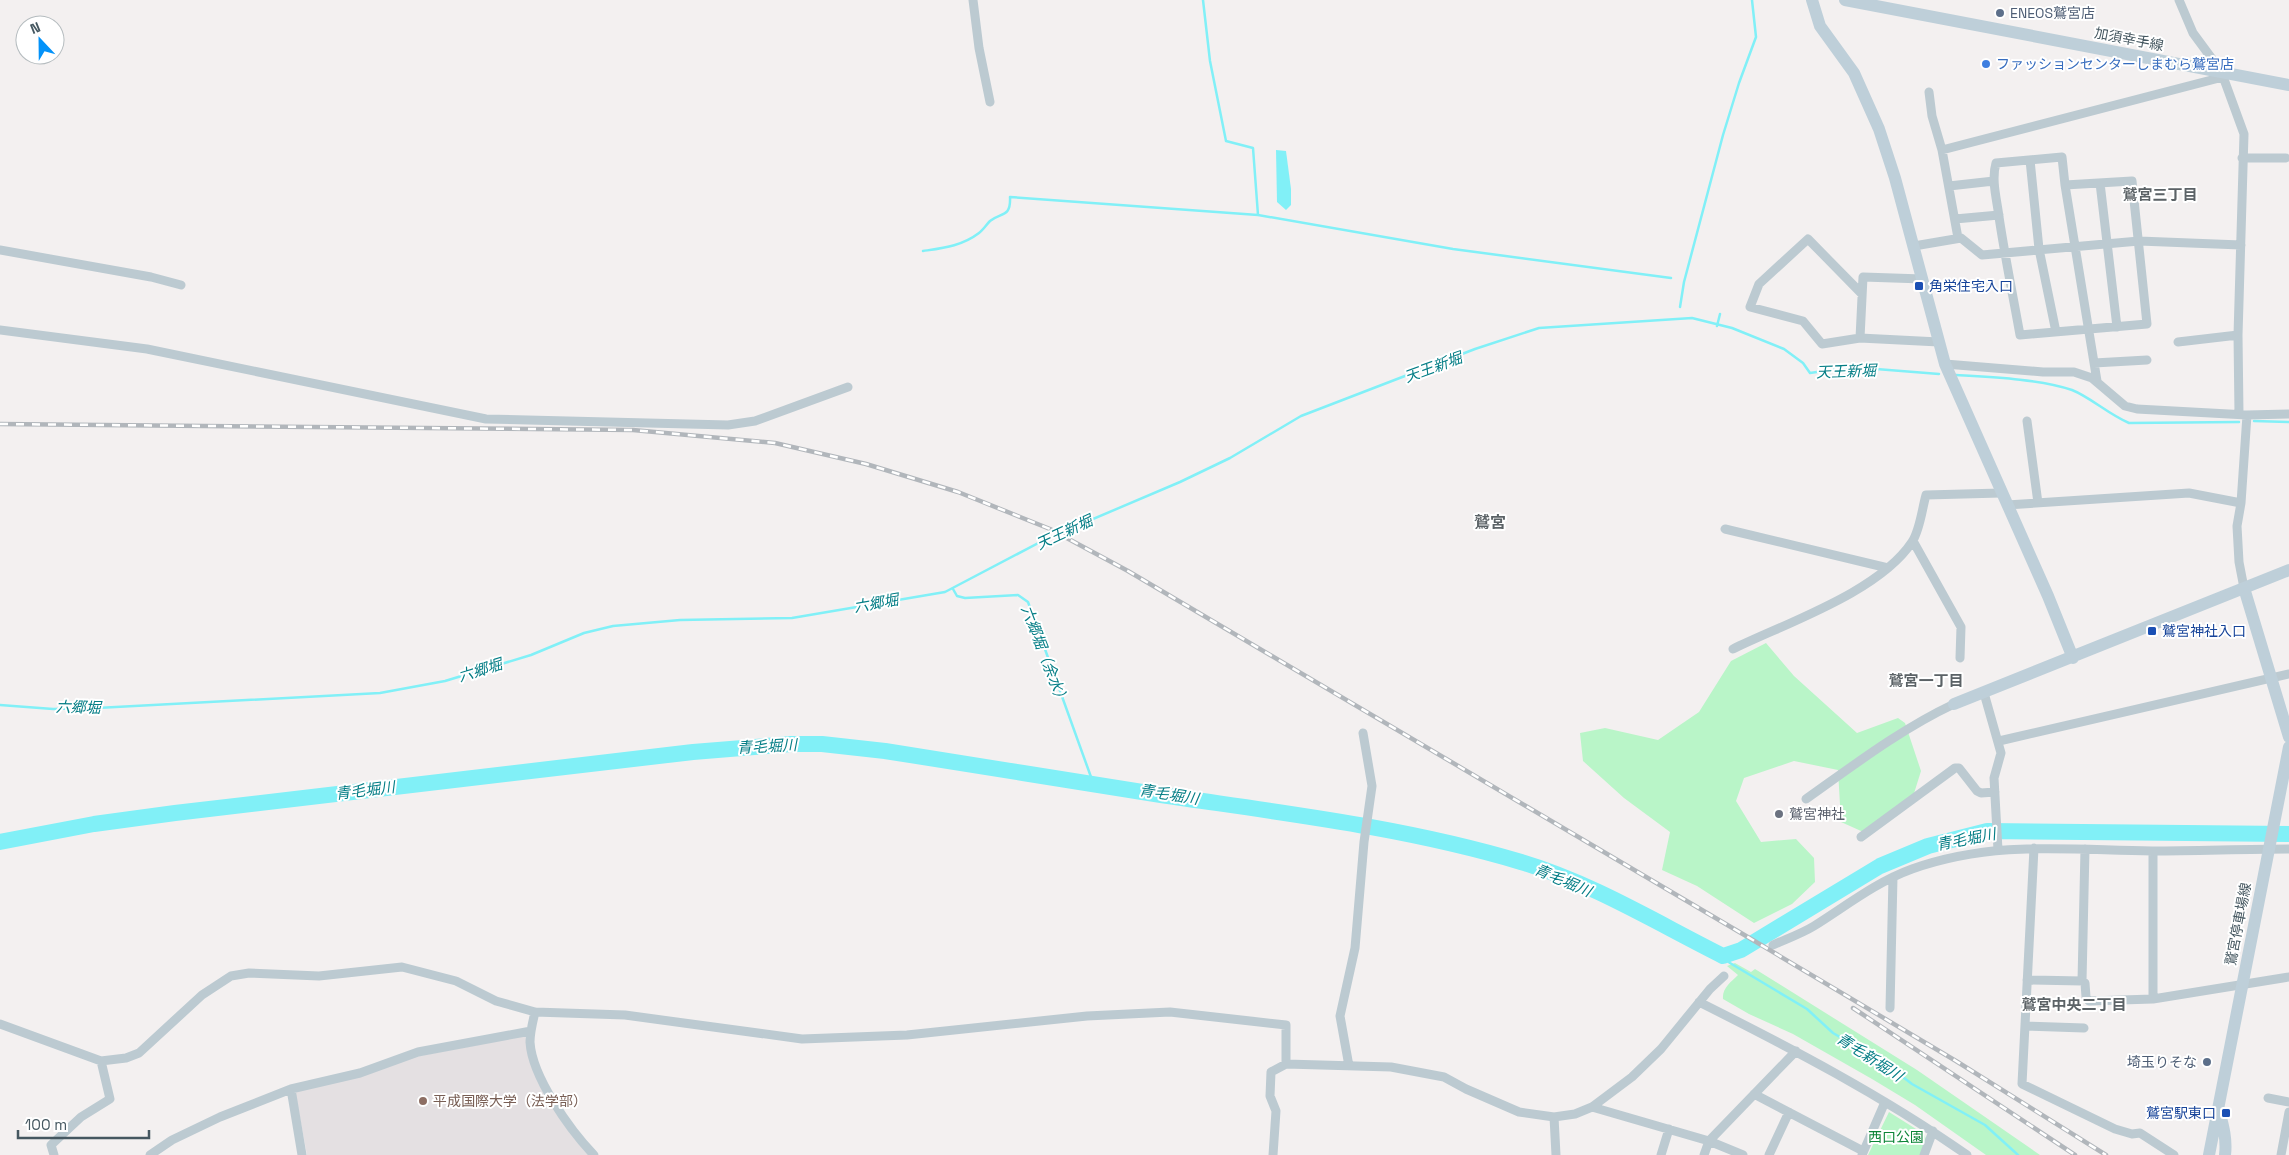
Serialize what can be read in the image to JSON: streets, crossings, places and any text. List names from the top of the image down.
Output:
{
  "streets": {
    "street": ["加須幸手線", "鷲宮停車場線"]
  },
  "districts": [
    "鷲宮三丁目",
    "鷲宮",
    "鷲宮一丁目",
    "鷲宮中央二丁目"
  ],
  "water": [
    "天王新堀",
    "六郷堀",
    "六郷堀（余水）",
    "青毛堀川",
    "青毛新堀川"
  ],
  "parks": ["西口公園"],
  "places": {
    "other": [
      "ENEOS鷲宮店",
      "ファッションセンターしまむら鷲宮店",
      "鷲宮神社",
      "埼玉りそな",
      "平成国際大学（法学部）"
    ],
    "transit": ["角栄住宅入口", "鷲宮神社入口", "鷲宮駅東口"]
  },
  "scale_bar": "100 m",
  "north": "top"
}
